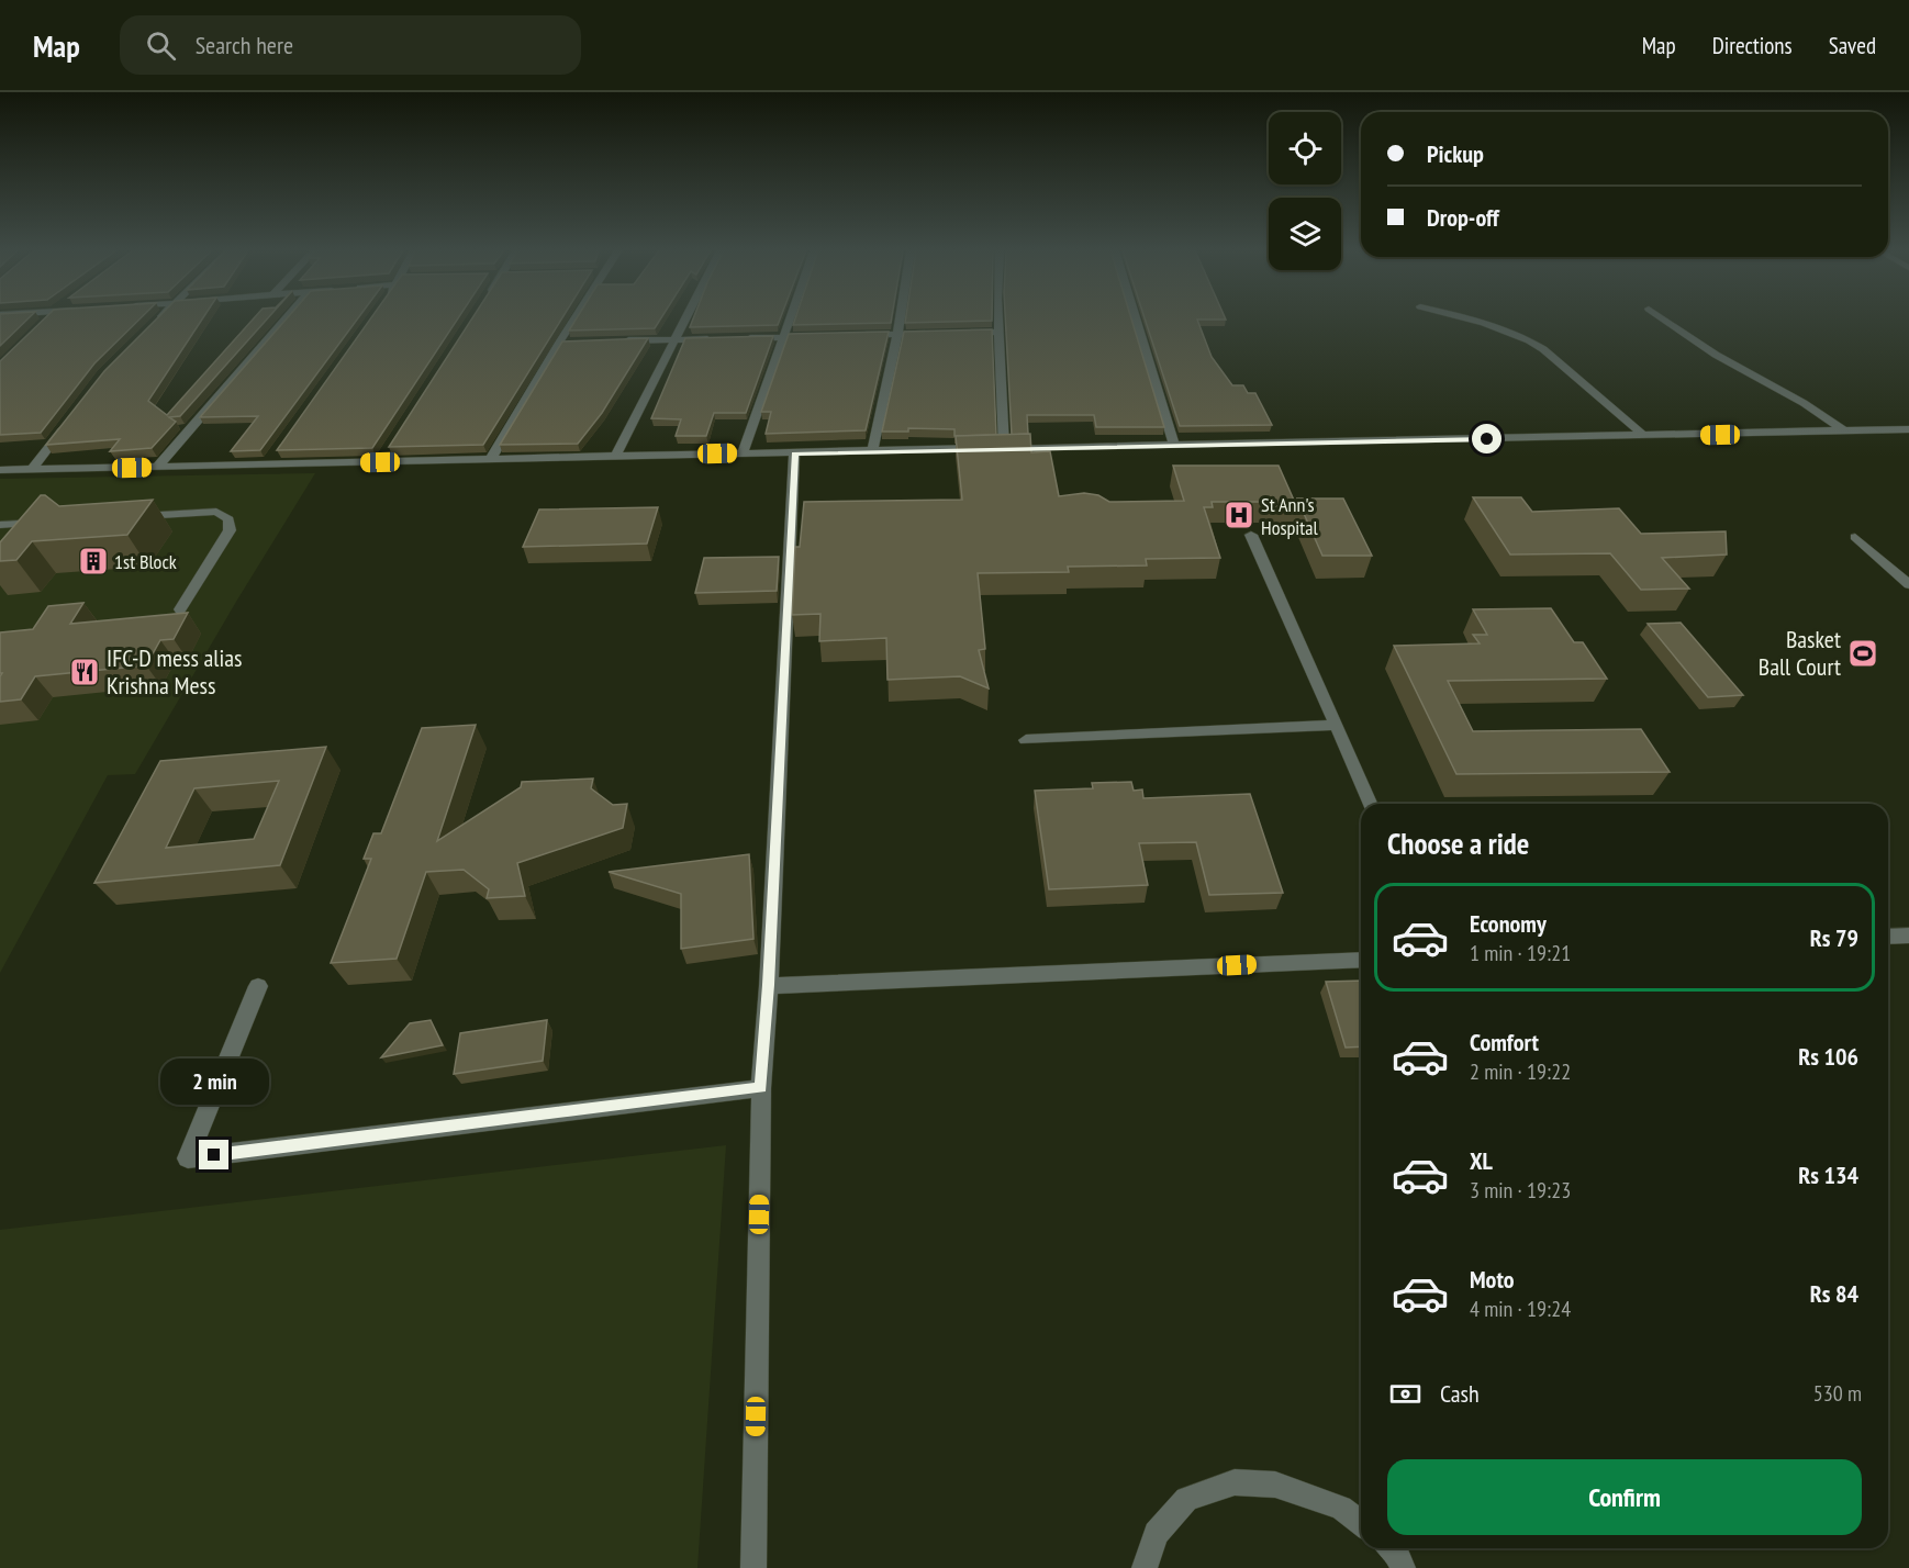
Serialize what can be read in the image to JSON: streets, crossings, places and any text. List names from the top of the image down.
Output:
{
  "places": {
    "hospital": ["St Ann's Hospital"],
    "building": ["1st Block"],
    "sports": ["Basket Ball Court"],
    "restaurant": ["IFC-D mess alias Krishna Mess"]
  },
  "page": {
    "header": "Map",
    "search": "Search here",
    "nav": ["Map", "Directions", "Saved"],
    "banner": ["Pickup", "Drop-off"],
    "heading": "Choose a ride",
    "list": [
      {
        "name": "Economy",
        "note": "1 min · 19:21",
        "value": "Rs 79"
      },
      {
        "name": "Comfort",
        "note": "2 min · 19:22",
        "value": "Rs 106"
      },
      {
        "name": "XL",
        "note": "3 min · 19:23",
        "value": "Rs 134"
      },
      {
        "name": "Moto",
        "note": "4 min · 19:24",
        "value": "Rs 84"
      }
    ],
    "bubble": "2 min",
    "pay": ["Cash", "530 m"],
    "buttons": "Confirm"
  }
}
